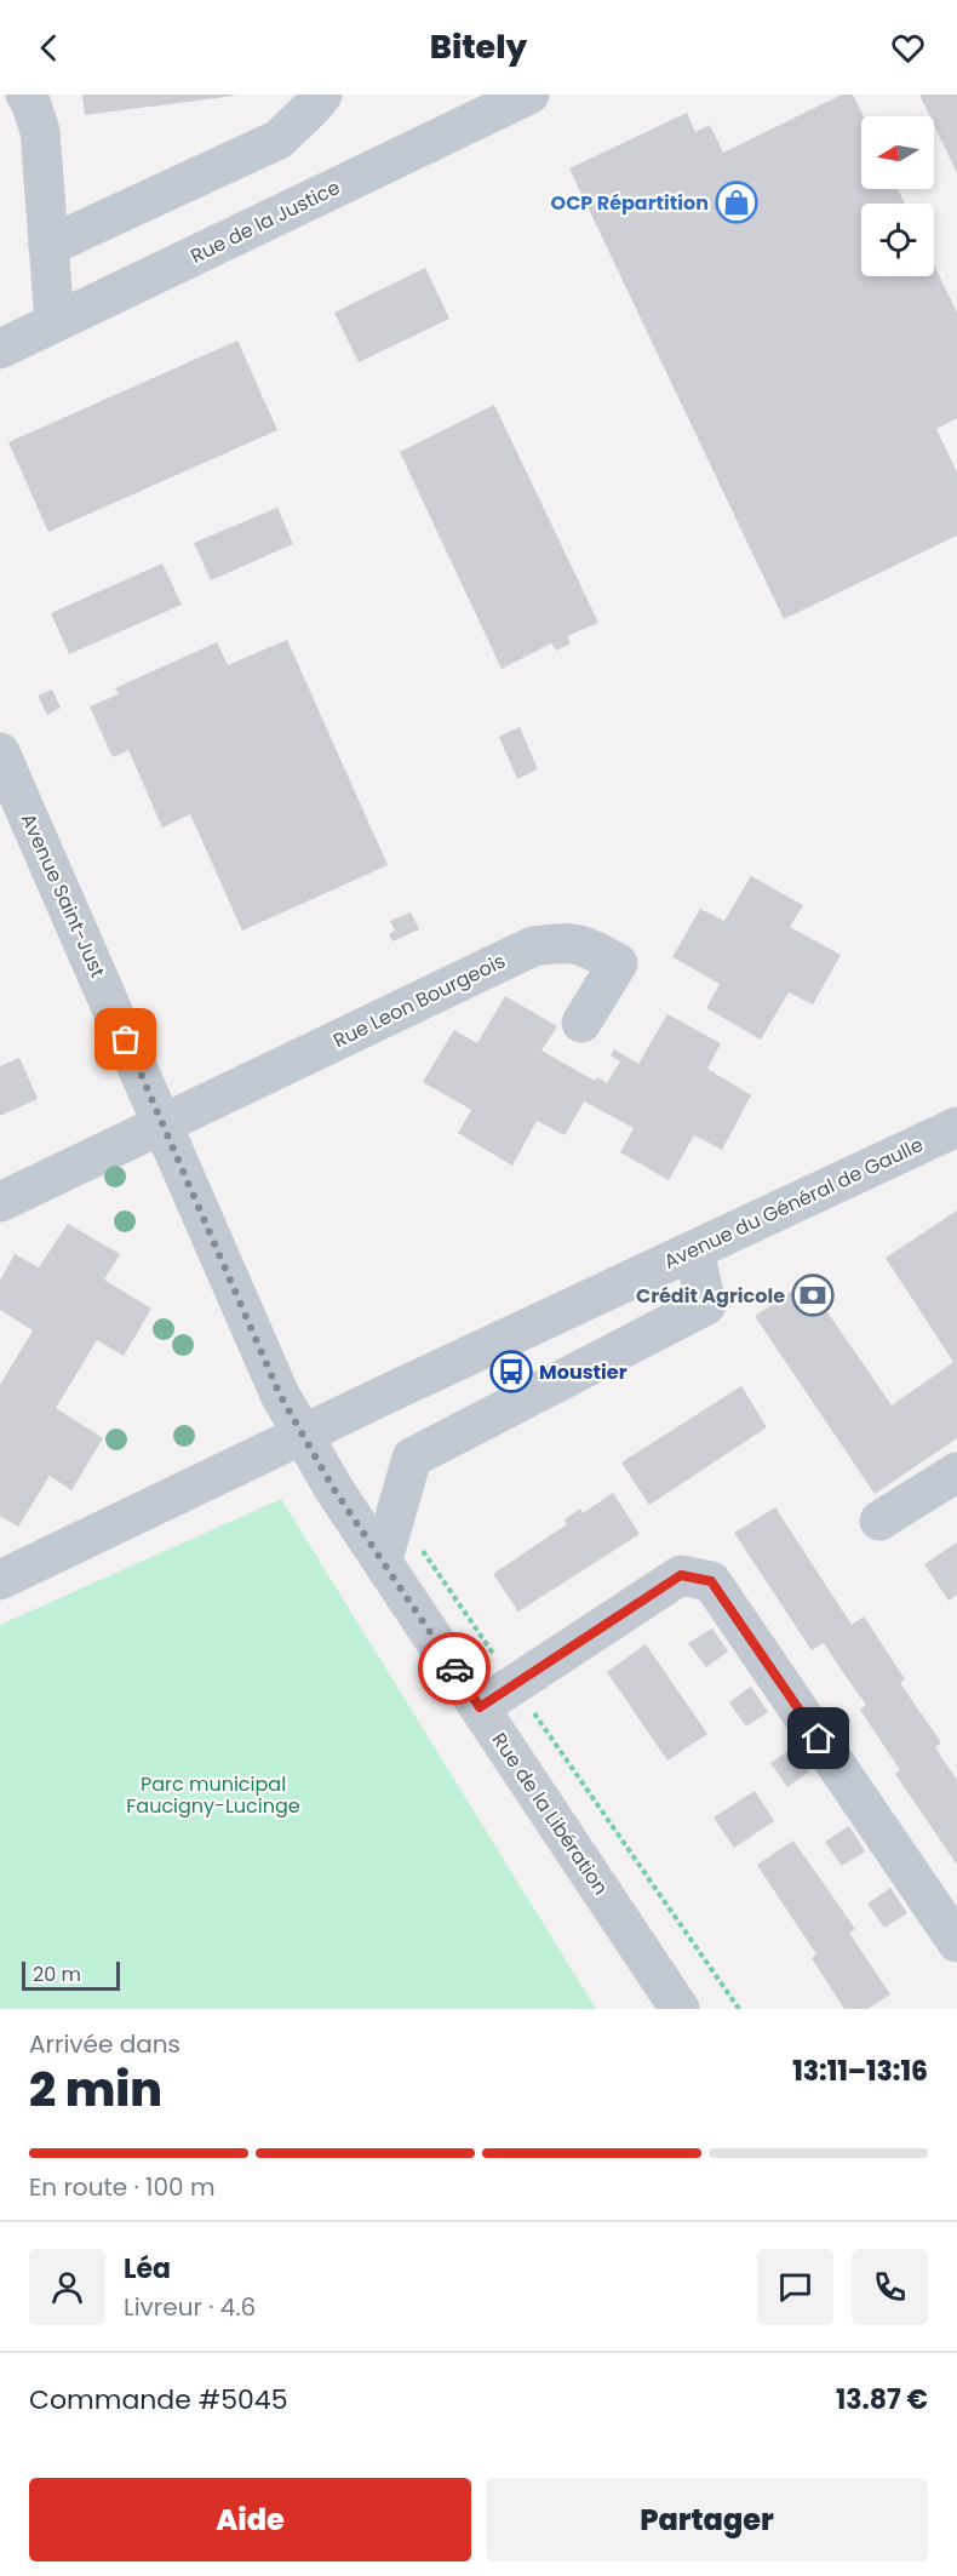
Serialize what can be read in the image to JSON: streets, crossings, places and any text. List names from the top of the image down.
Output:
{
  "streets": {
    "street": [
      "Rue de la Justice",
      "Avenue Saint-Just",
      "Rue Leon Bourgeois",
      "Avenue du Général de Gaulle",
      "Rue de la Libération"
    ]
  },
  "crossings": [
    ["Avenue Saint-Just", "Rue Leon Bourgeois"],
    ["Avenue Saint-Just", "Avenue du Général de Gaulle"],
    ["Avenue Saint-Just", "Rue de la Libération"],
    ["Avenue du Général de Gaulle", "Rue de la Libération"]
  ],
  "parks": ["Parc municipal Faucigny-Lucinge"],
  "places": {
    "shop": ["OCP Répartition"],
    "bank": ["Crédit Agricole"],
    "bus stop": ["Moustier"]
  },
  "scale_bar": "20 m",
  "north": "left",
  "page": {
    "header": "Bitely",
    "scale": "20 m",
    "heading": ["2 min", "Arrivée dans", "13:11–13:16"],
    "panel": [
      "Léa",
      "Livreur · 4.6",
      "Commande #5045",
      "13.87 €"
    ],
    "bar": "En route · 100 m",
    "buttons": ["Aide", "Partager"]
  }
}
